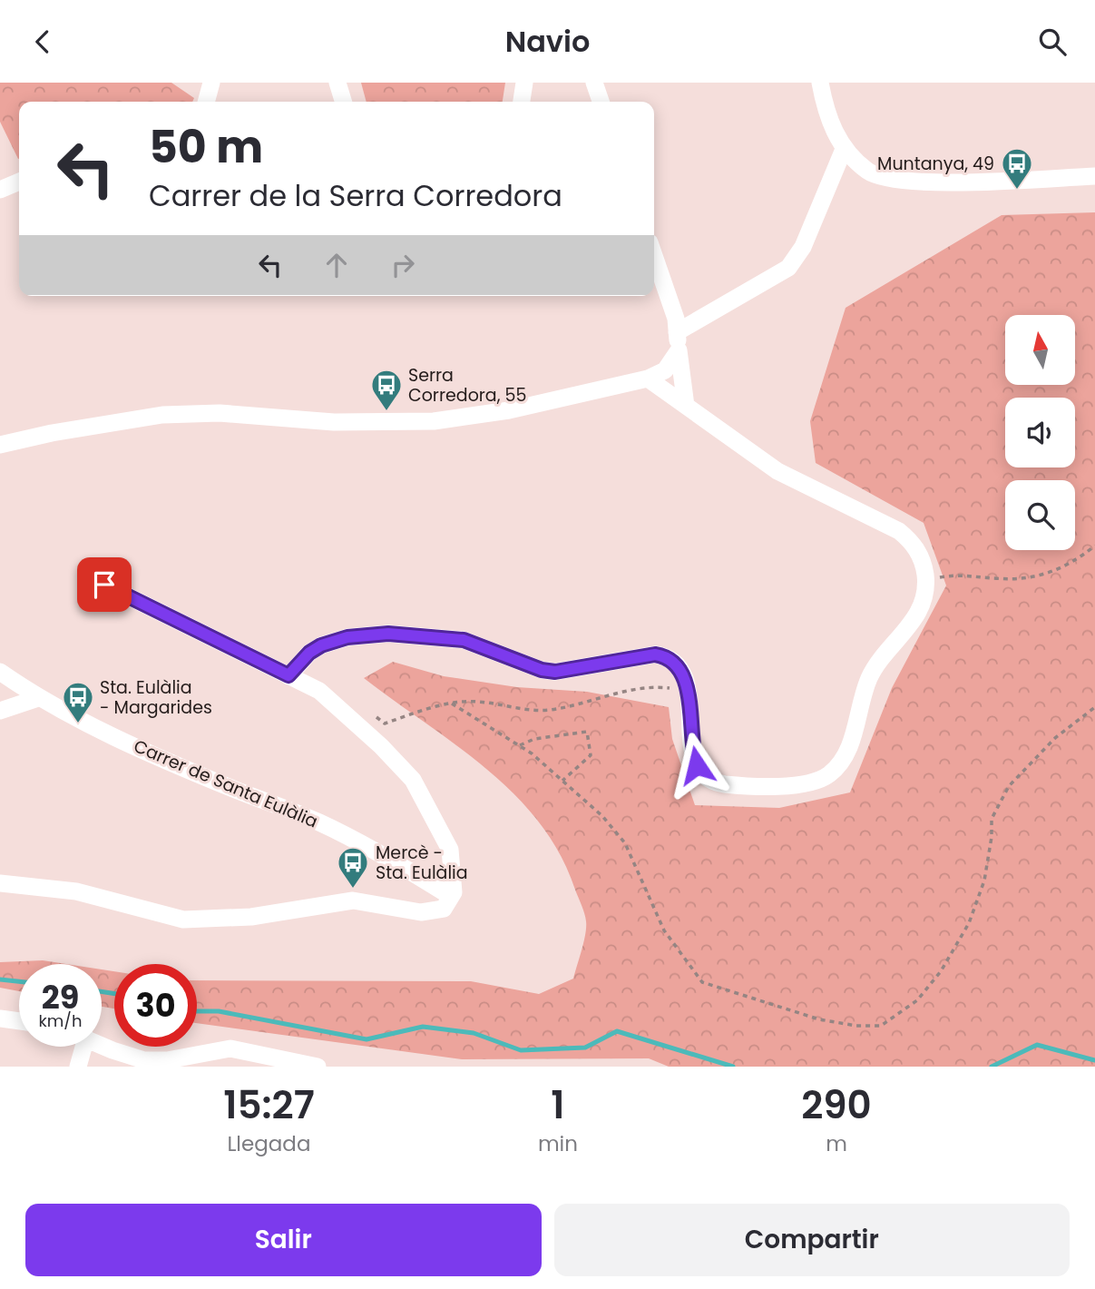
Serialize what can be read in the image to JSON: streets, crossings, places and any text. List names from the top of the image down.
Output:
{
  "streets": {
    "street": ["Carrer de Santa Eulàlia"]
  },
  "places": {
    "bus stop": [
      "Muntanya, 49",
      "Serra Corredora, 55",
      "Sta. Eulàlia - Margarides",
      "Mercè - Sta. Eulàlia"
    ]
  },
  "north": "top",
  "page": {
    "header": "Navio",
    "turn": ["50 m", "Carrer de la Serra Corredora"],
    "speed": "29 km/h",
    "limit": "30",
    "eta": [
      "15:27",
      "Llegada",
      "1",
      "min",
      "290",
      "m"
    ],
    "buttons": ["Salir", "Compartir"]
  }
}
